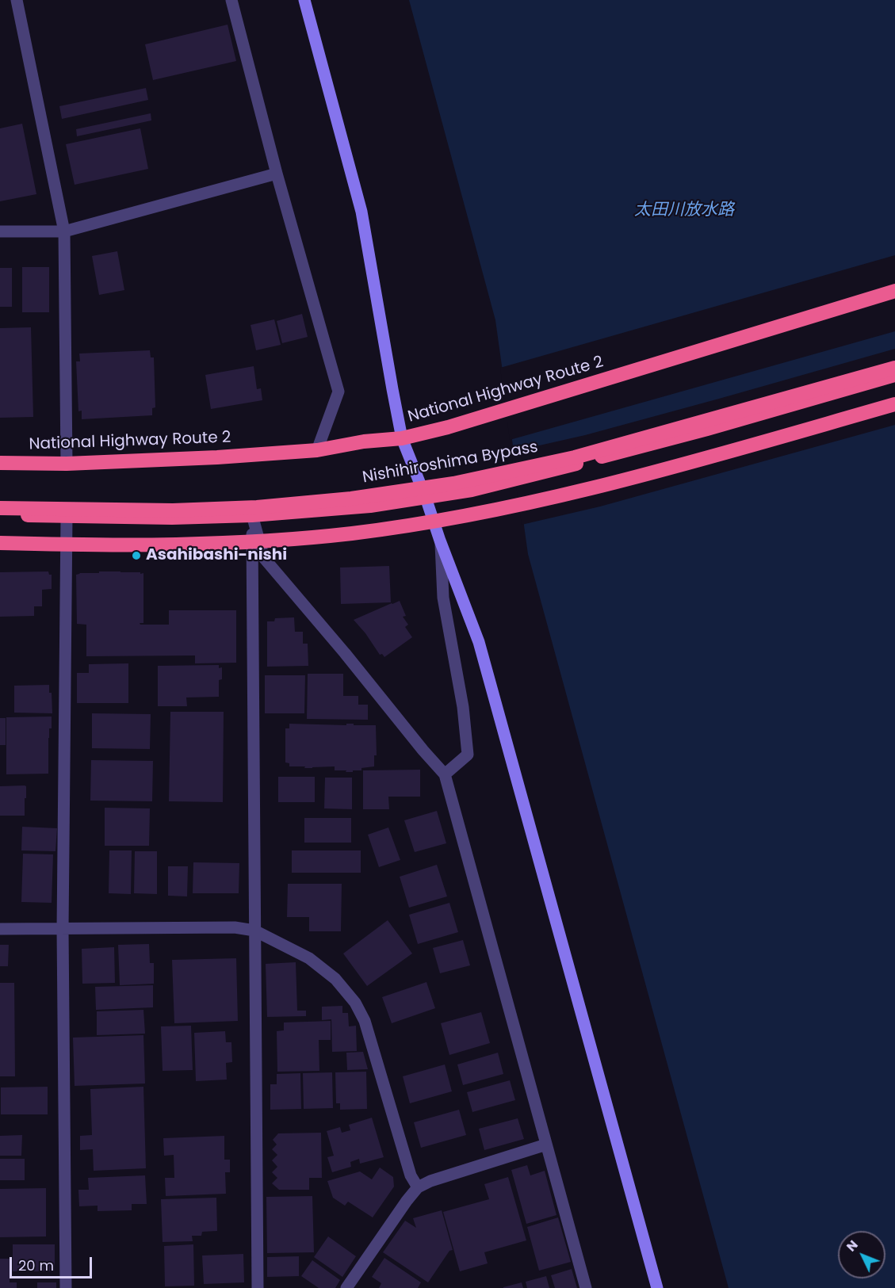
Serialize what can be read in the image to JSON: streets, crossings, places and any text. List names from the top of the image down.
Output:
{
  "streets": {
    "highway": ["National Highway Route 2", "Nishihiroshima Bypass"]
  },
  "water": ["太田川放水路"],
  "places": ["Asahibashi-nishi"],
  "scale_bar": "20 m",
  "north": "top left"
}
